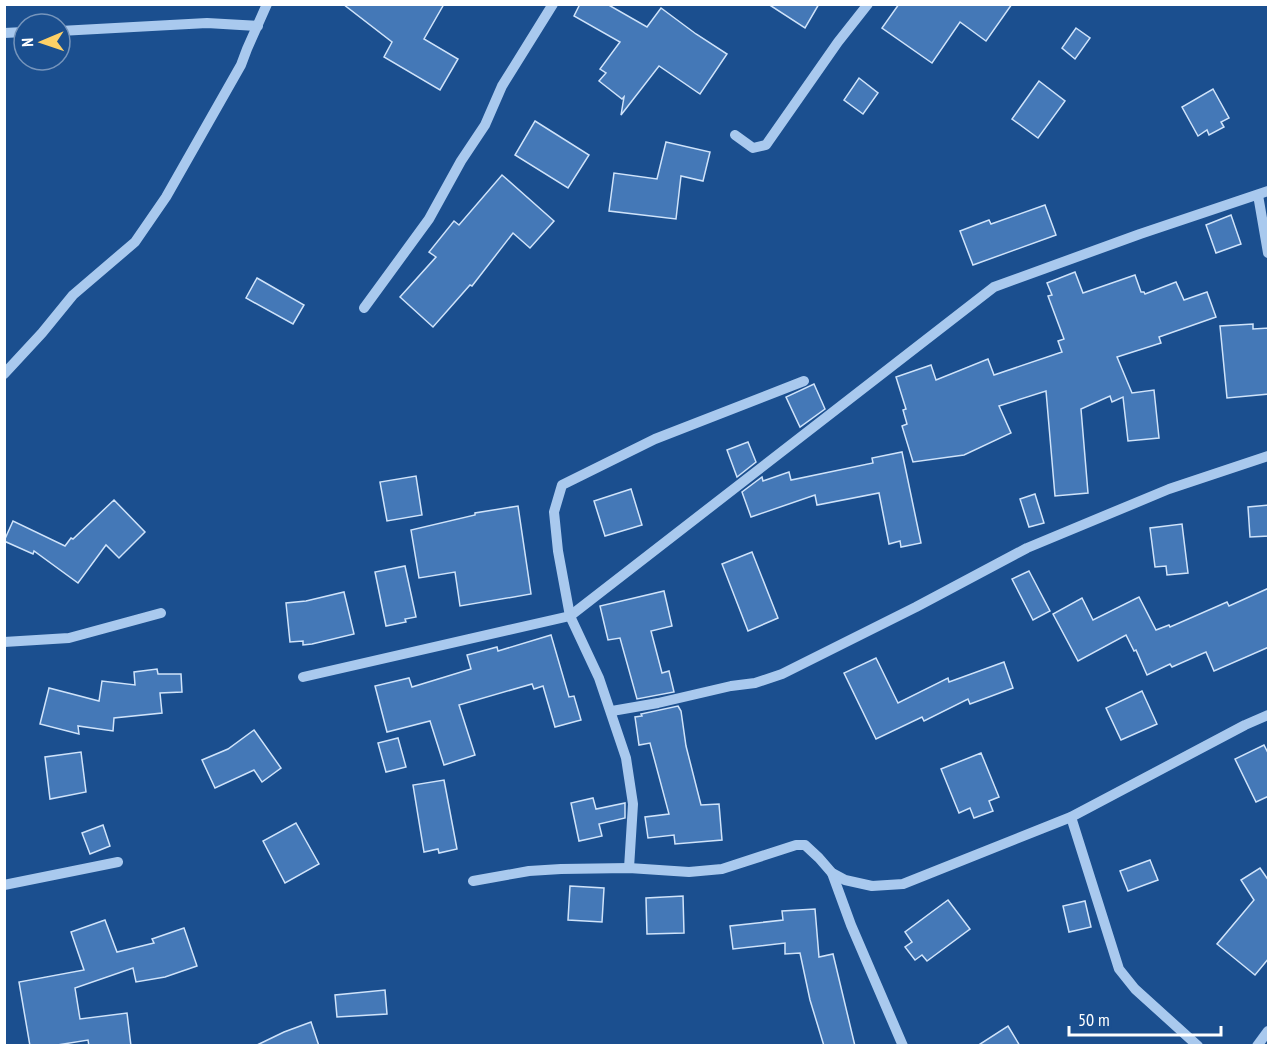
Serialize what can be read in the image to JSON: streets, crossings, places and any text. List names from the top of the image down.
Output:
{
  "scale_bar": "50 m",
  "north": "left"
}
